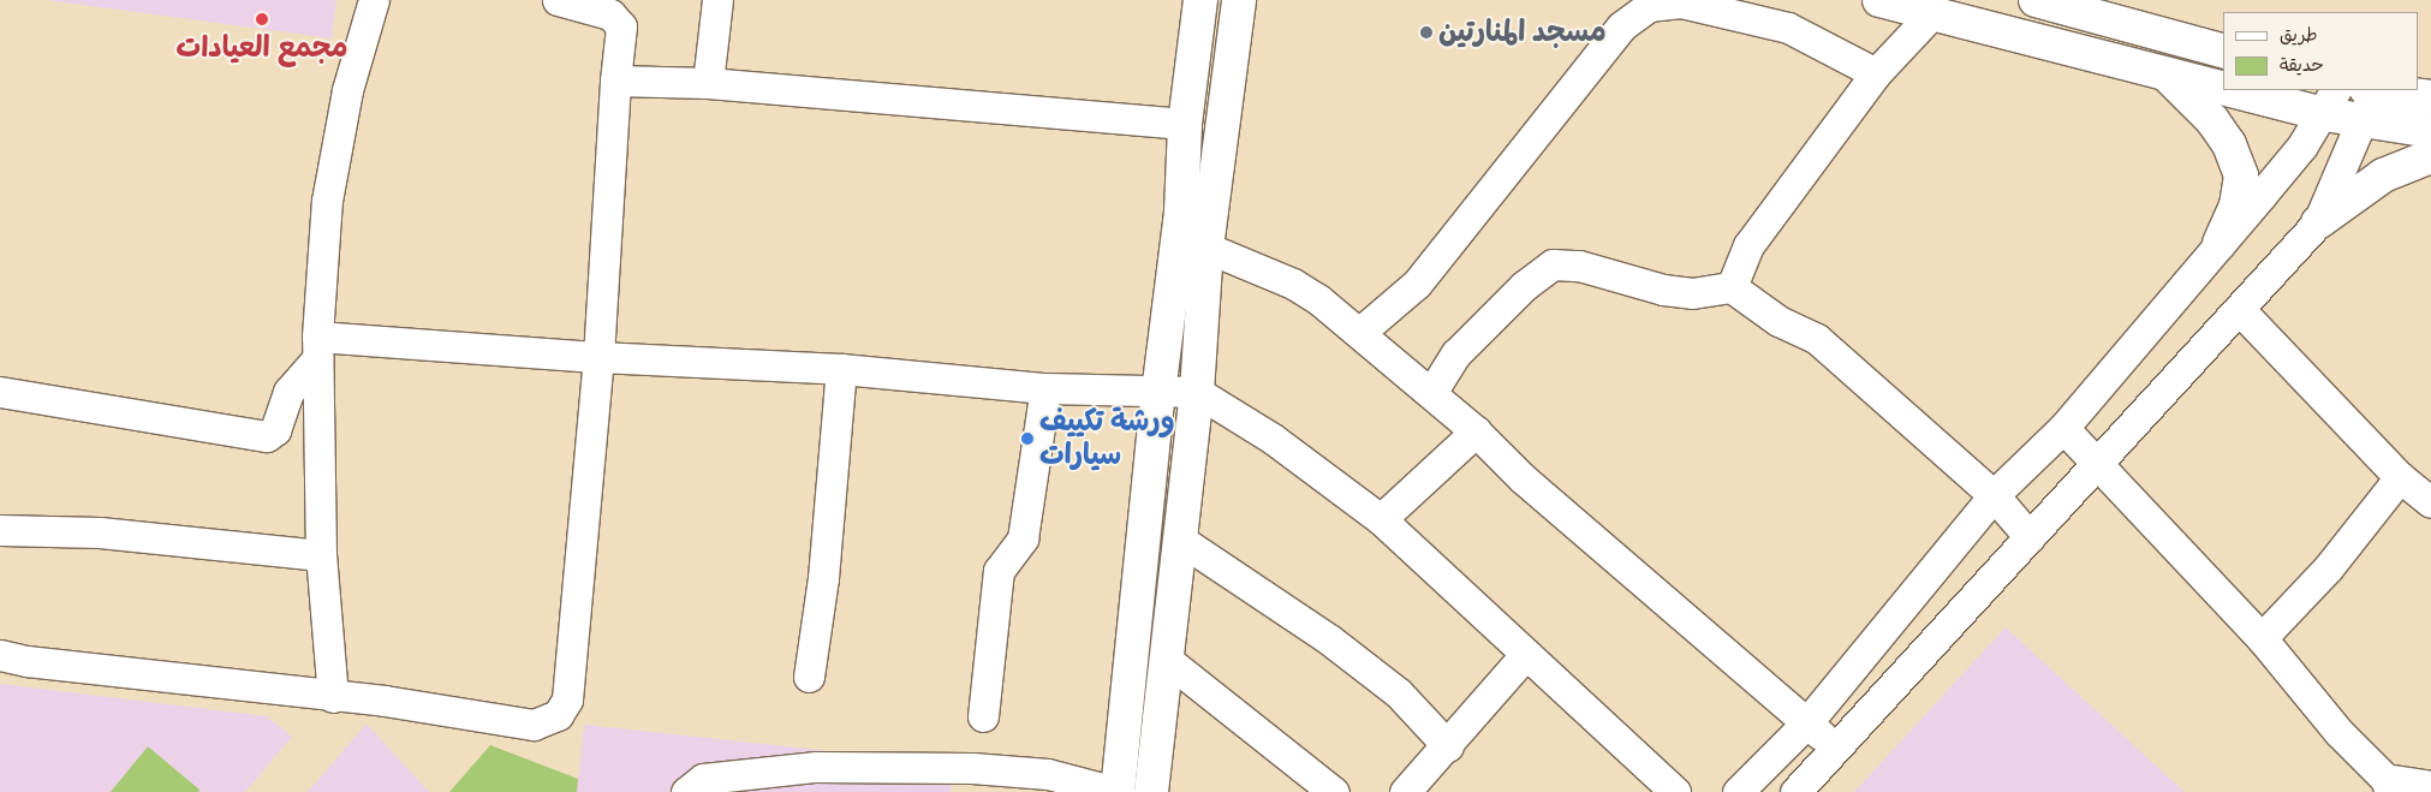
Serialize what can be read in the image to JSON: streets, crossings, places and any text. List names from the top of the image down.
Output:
{
  "places": ["مجمع العيادات", "مسجد المنارتين", "ورشة تكييف سيارات"],
  "legend": ["طريق", "حديقة"]
}
